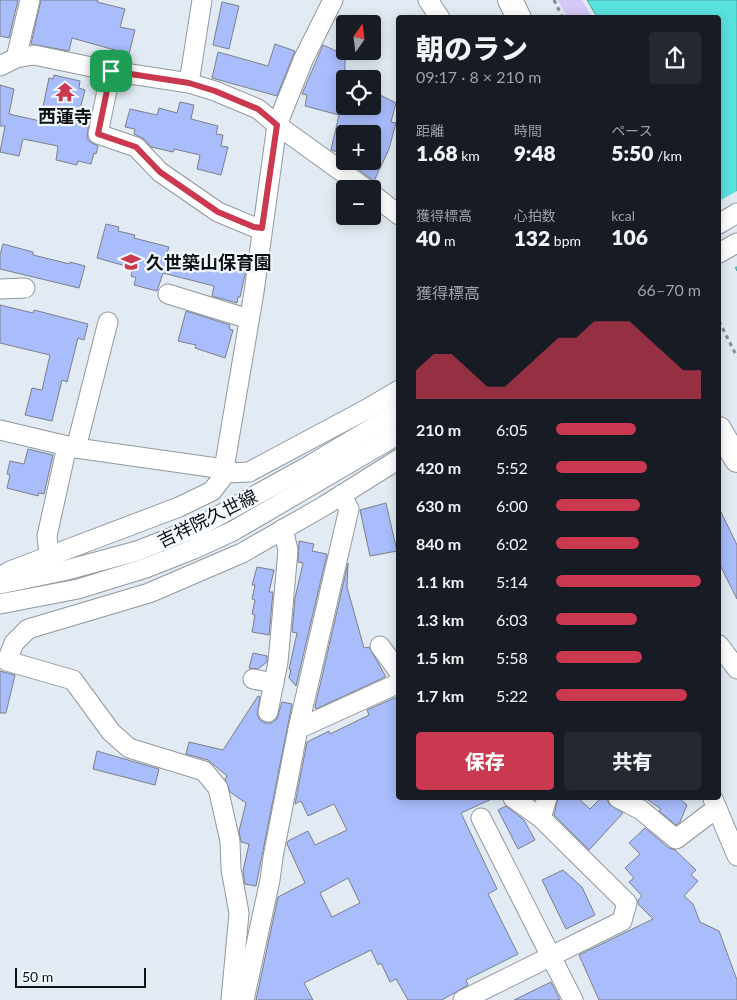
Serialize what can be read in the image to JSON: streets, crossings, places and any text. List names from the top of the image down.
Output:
{
  "streets": {
    "street": ["吉祥院久世線"]
  },
  "places": {
    "temple": ["西蓮寺"],
    "school or university": ["久世築山保育園"]
  },
  "scale_bar": "50 m",
  "north": "top",
  "page": {
    "map_buttons": ["+", "−"],
    "heading": ["朝のラン", "09:17 · 8 × 210 m"],
    "stats": [
      ["距離", "1.68 km"],
      ["時間", "9:48"],
      ["ペース", "5:50 /km"],
      ["獲得標高", "40 m"],
      ["心拍数", "132 bpm"],
      ["kcal", "106"]
    ],
    "chart": ["獲得標高", "66–70 m"],
    "list": [
      {
        "name": "210 m",
        "note": "6:05"
      },
      {
        "name": "420 m",
        "note": "5:52"
      },
      {
        "name": "630 m",
        "note": "6:00"
      },
      {
        "name": "840 m",
        "note": "6:02"
      },
      {
        "name": "1.1 km",
        "note": "5:14"
      },
      {
        "name": "1.3 km",
        "note": "6:03"
      },
      {
        "name": "1.5 km",
        "note": "5:58"
      },
      {
        "name": "1.7 km",
        "note": "5:22"
      }
    ],
    "buttons": ["保存", "共有"],
    "scale": "50 m"
  }
}
